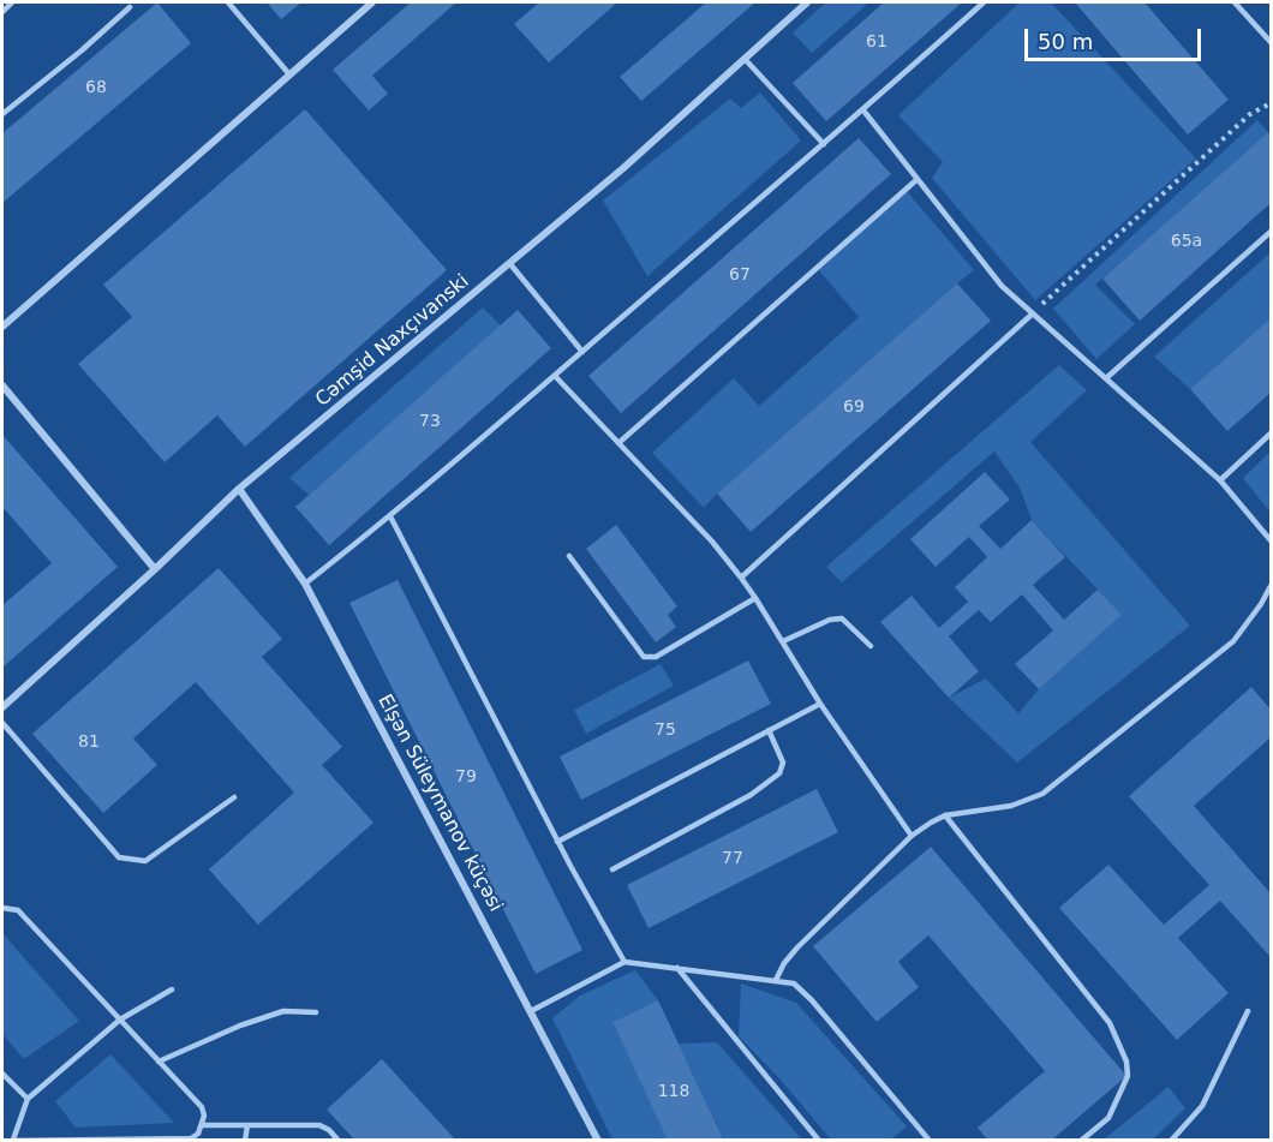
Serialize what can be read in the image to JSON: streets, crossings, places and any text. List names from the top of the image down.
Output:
{
  "streets": {
    "street": ["Cəmşid Naxçıvanski", "Elşən Süleymanov küçəsi"]
  },
  "crossings": [
    ["Cəmşid Naxçıvanski", "Elşən Süleymanov küçəsi"]
  ],
  "house_numbers": [
    "61",
    "68",
    "65a",
    "67",
    "69",
    "73",
    "75",
    "81",
    "79",
    "77",
    "118"
  ],
  "scale_bar": "50 m"
}
